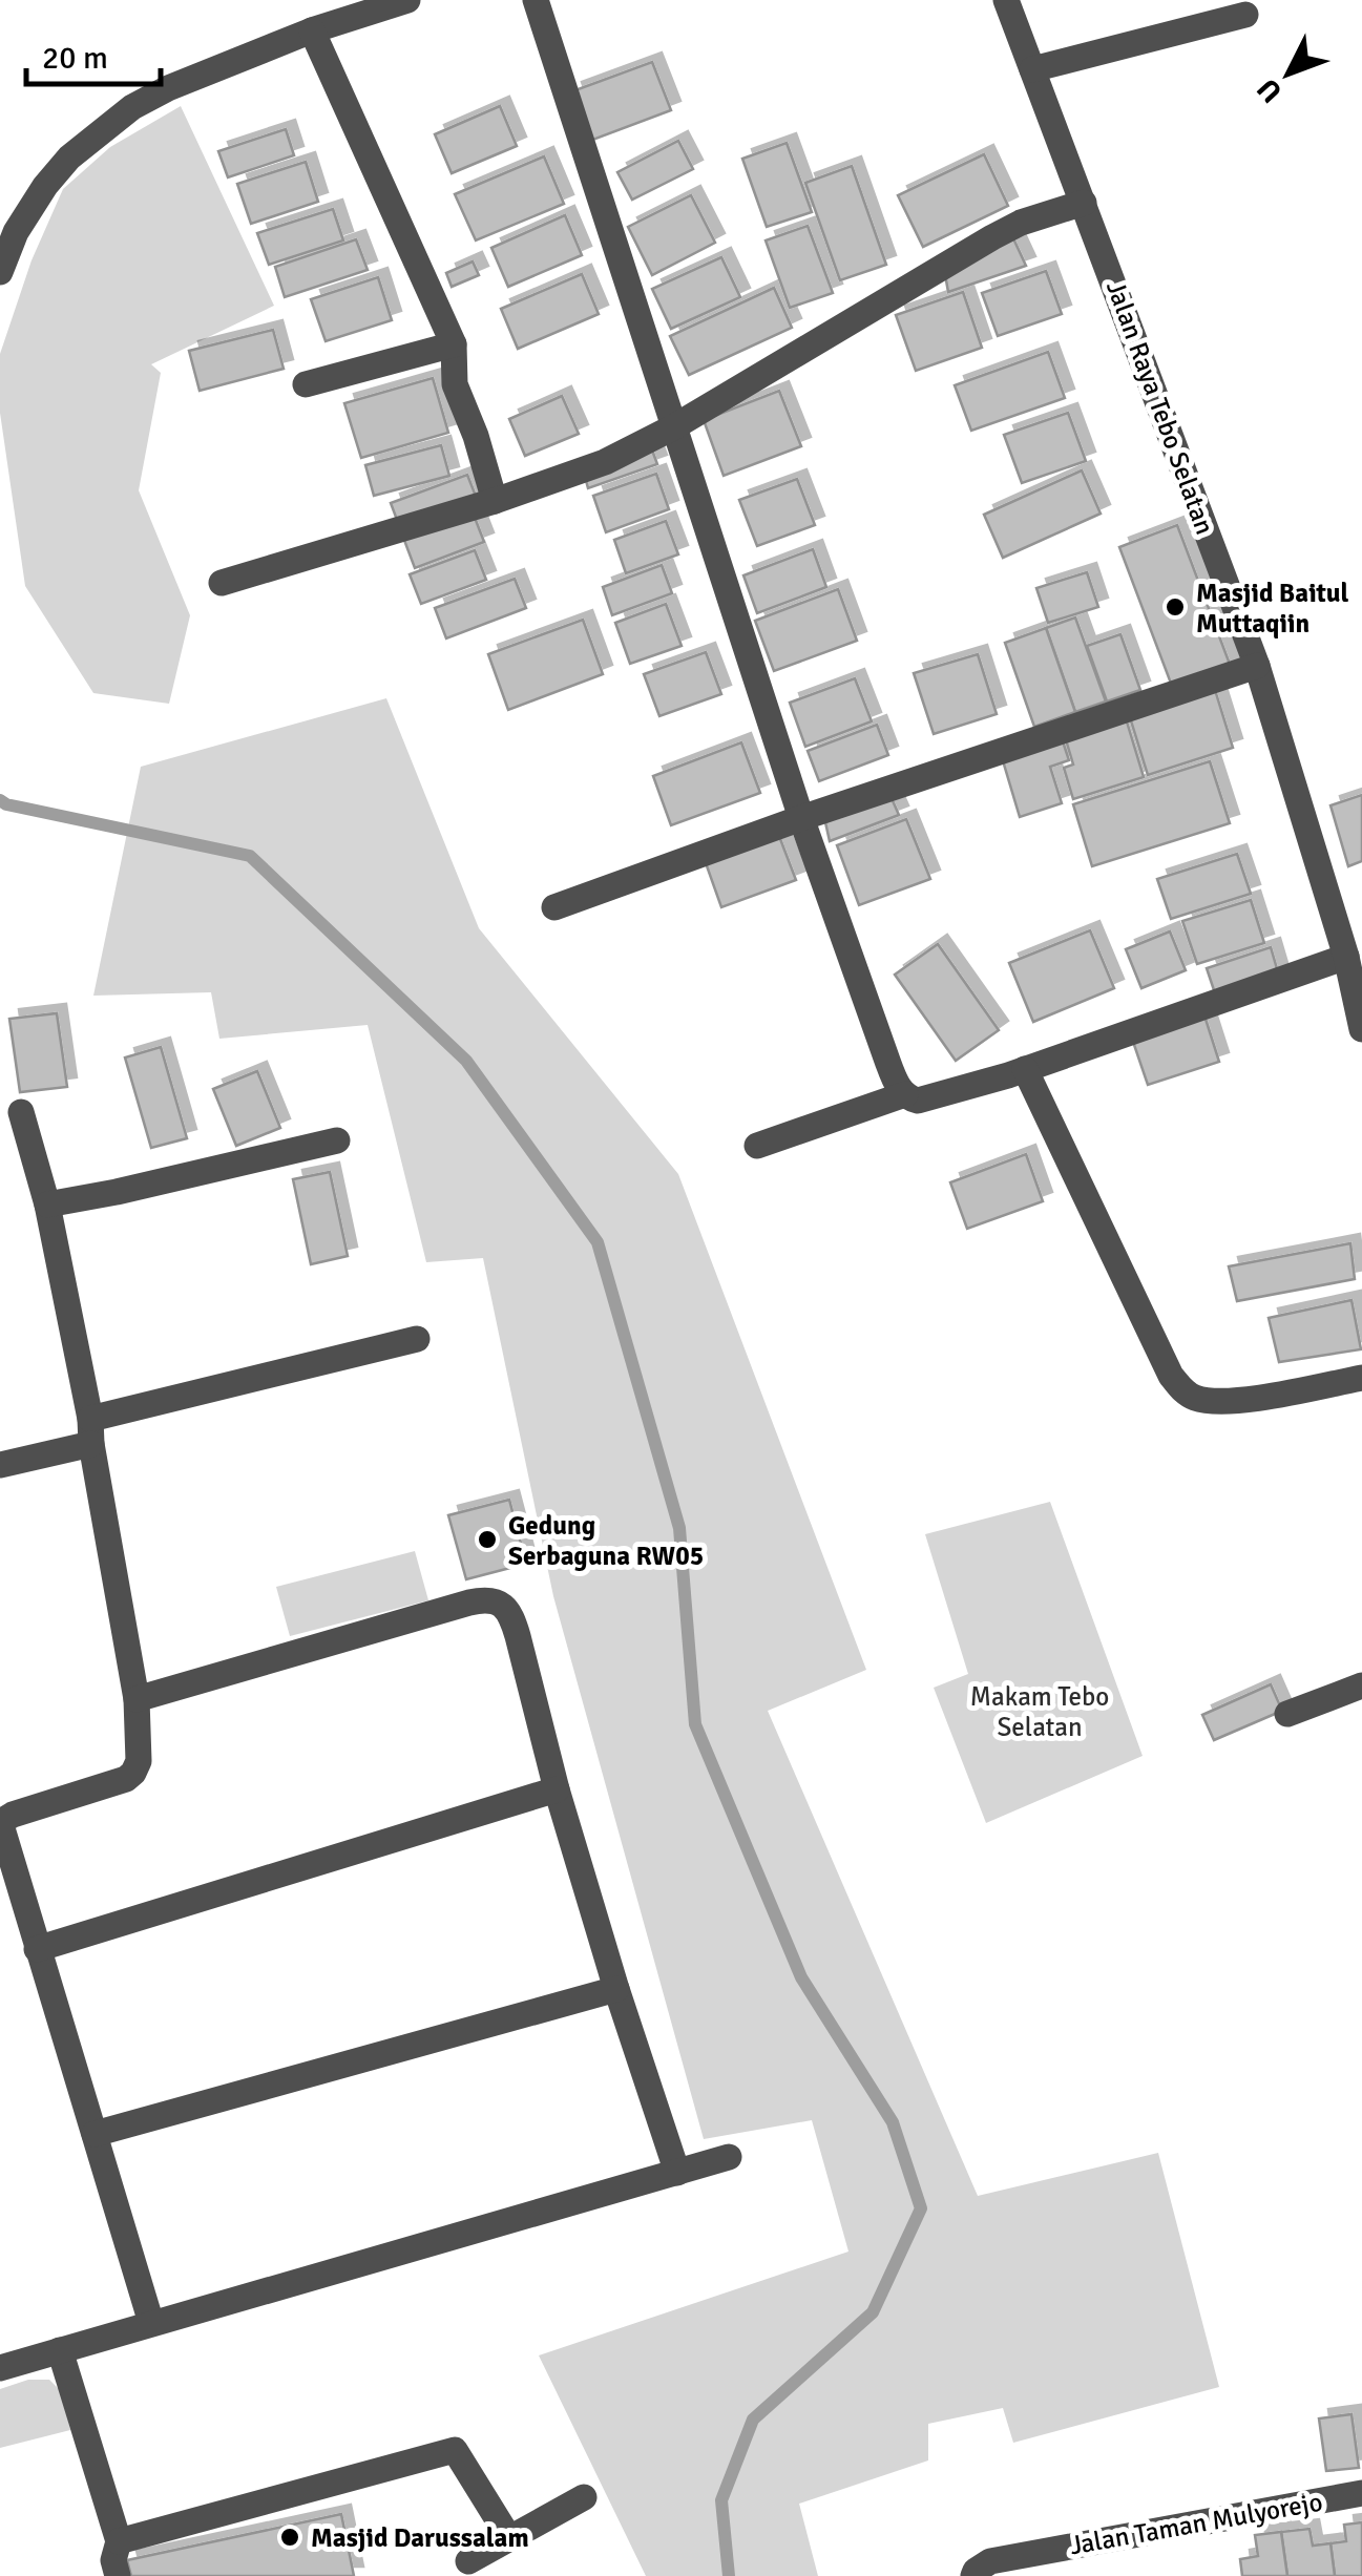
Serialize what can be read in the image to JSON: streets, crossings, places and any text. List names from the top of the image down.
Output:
{
  "streets": {
    "street": ["Jalan Raya Tebo Selatan", "Jalan Taman Mulyorejo"]
  },
  "parks": ["Makam Tebo Selatan"],
  "places": ["Masjid Baitul Muttaqiin", "Gedung Serbaguna RW05", "Masjid Darussalam"],
  "scale_bar": "20 m",
  "north": "bottom left"
}
